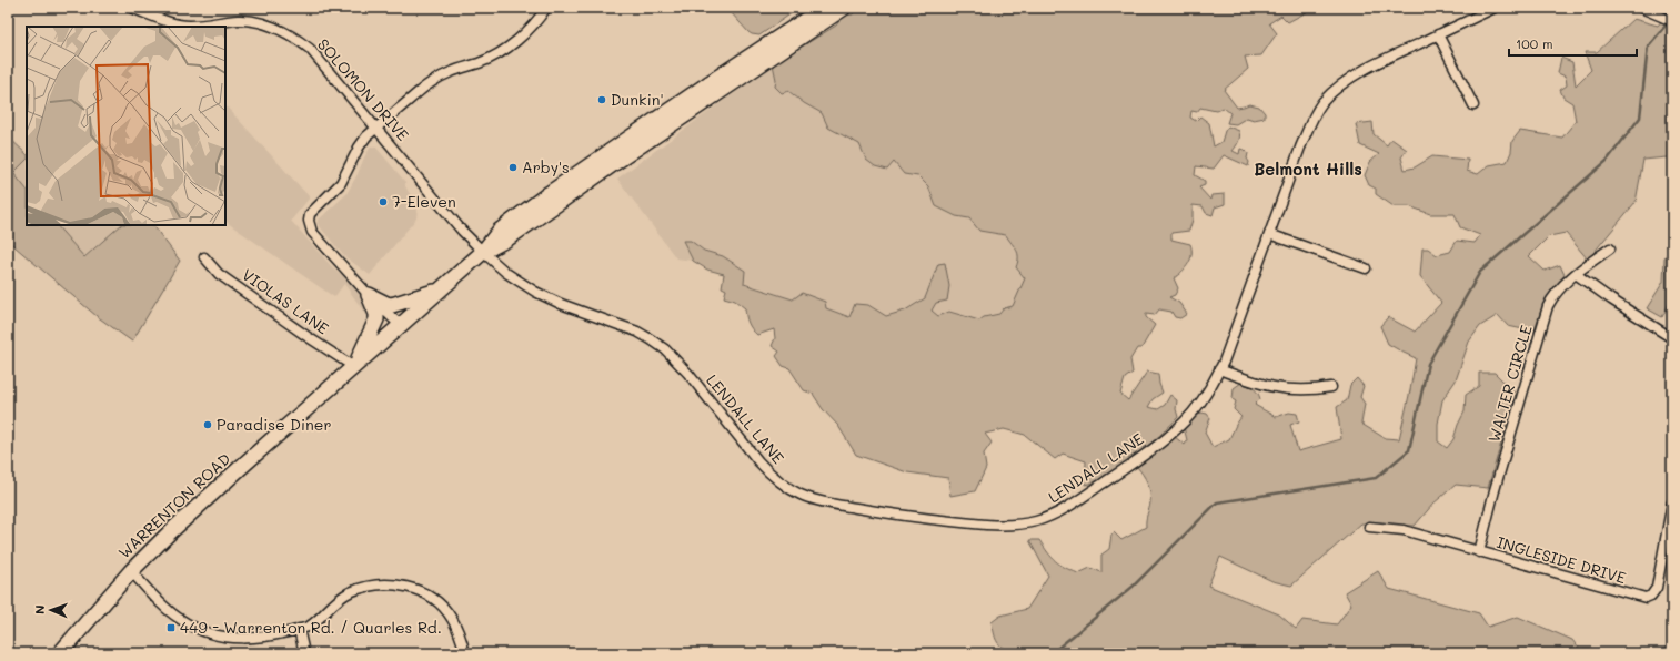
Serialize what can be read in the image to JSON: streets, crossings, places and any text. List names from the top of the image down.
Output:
{
  "streets": {
    "main road": ["WARRENTON ROAD"],
    "street": [
      "SOLOMON DRIVE",
      "VIOLAS LANE",
      "WALTER CIRCLE",
      "LENDALL LANE",
      "INGLESIDE DRIVE"
    ]
  },
  "crossings": [
    ["SOLOMON DRIVE", "LENDALL LANE"],
    ["SOLOMON DRIVE", "WARRENTON ROAD"],
    ["VIOLAS LANE", "WARRENTON ROAD"],
    ["WALTER CIRCLE", "INGLESIDE DRIVE"],
    ["LENDALL LANE", "WARRENTON ROAD"]
  ],
  "districts": ["Belmont Hills"],
  "places": {
    "other": [
      "Dunkin'",
      "Arby's",
      "7-Eleven",
      "Paradise Diner"
    ],
    "transit": ["449 - Warrenton Rd. / Quarles Rd."]
  },
  "scale_bar": "100 m",
  "north": "left"
}
